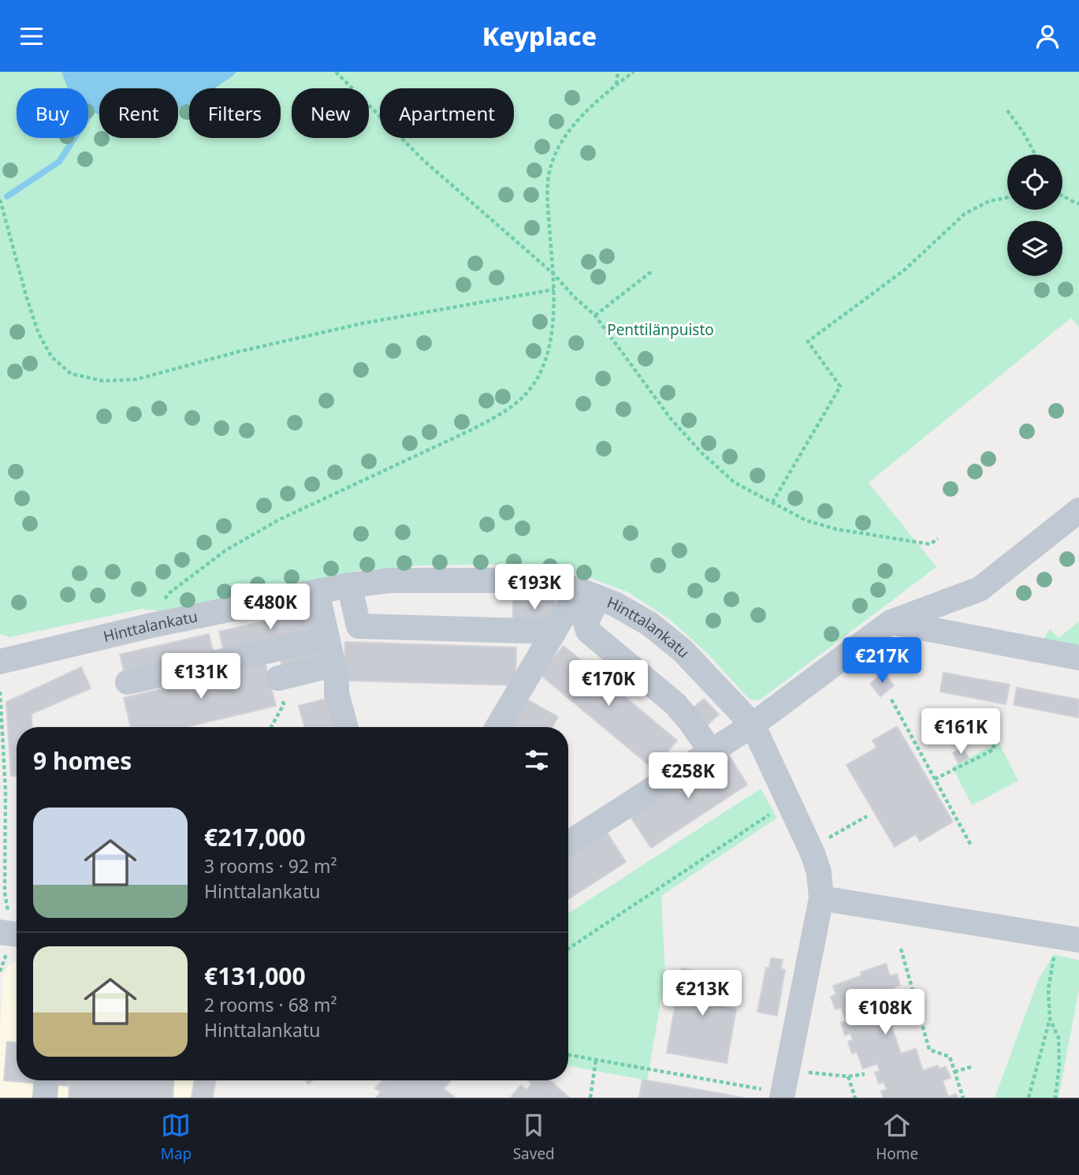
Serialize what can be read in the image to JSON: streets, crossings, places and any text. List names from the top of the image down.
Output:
{
  "streets": {
    "street": ["Hinttalankatu"]
  },
  "parks": ["Penttilänpuisto"],
  "page": {
    "header": "Keyplace",
    "chip": [
      "Buy",
      "Rent",
      "Filters",
      "New",
      "Apartment"
    ],
    "price": [
      "€193K",
      "€480K",
      "€217K",
      "€131K",
      "€170K",
      "€161K",
      "€258K",
      "€213K",
      "€108K"
    ],
    "heading": "9 homes",
    "list": [
      {
        "name": "€217,000",
        "note": "3 rooms · 92 m² · Hinttalankatu"
      },
      {
        "name": "€131,000",
        "note": "2 rooms · 68 m² · Hinttalankatu"
      }
    ],
    "tabs": ["Map", "Saved", "Home"]
  }
}
